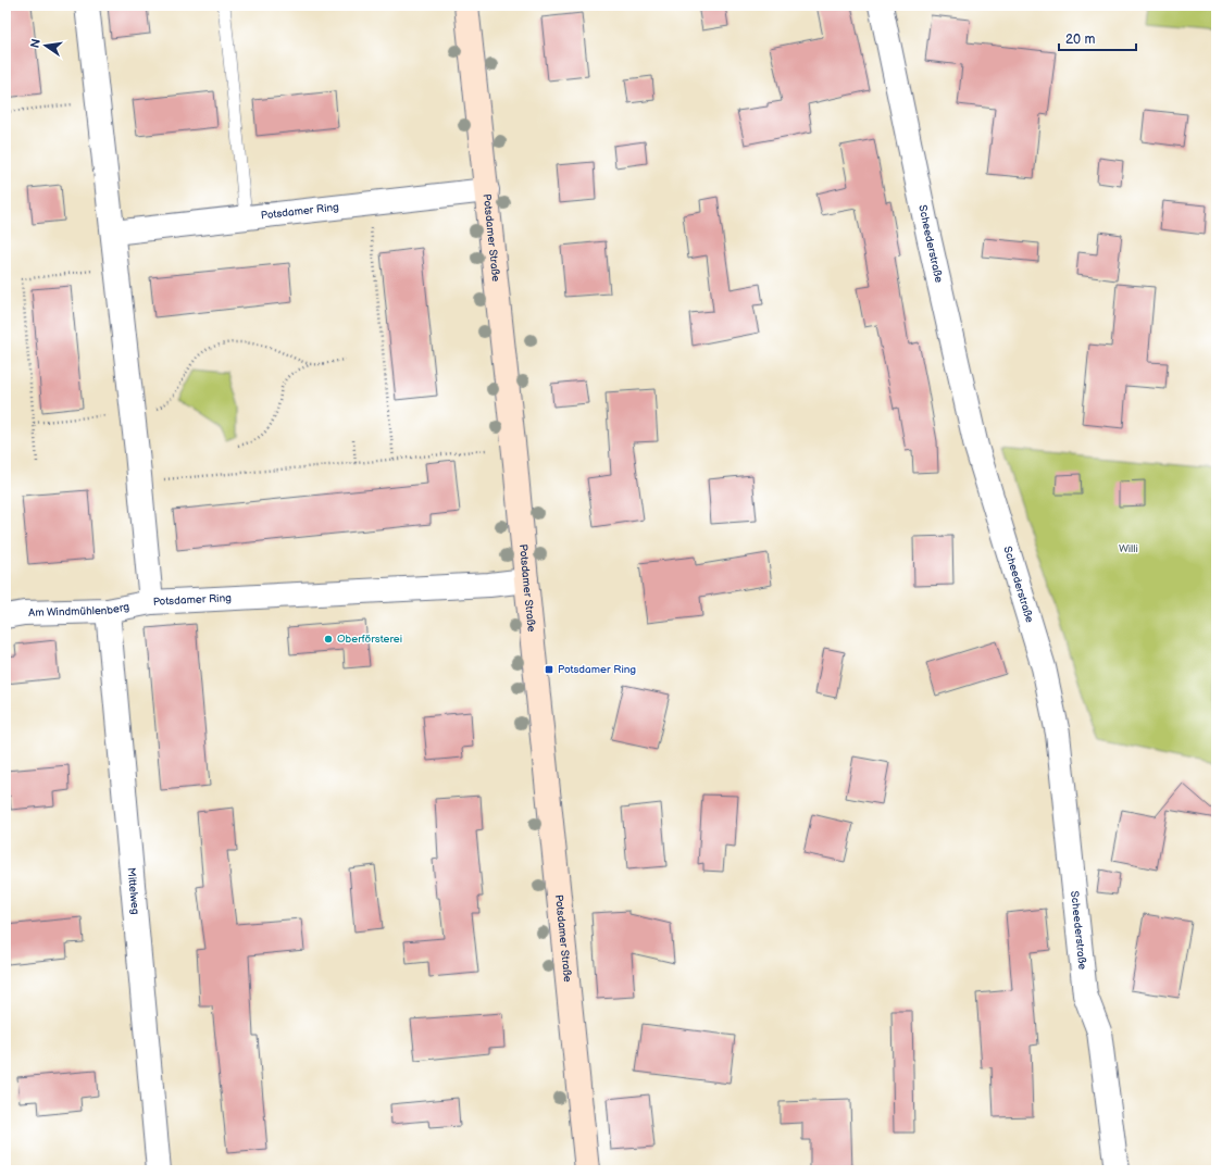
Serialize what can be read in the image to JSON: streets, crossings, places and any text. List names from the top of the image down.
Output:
{
  "streets": {
    "main road": ["Potsdamer Straße"],
    "street": [
      "Potsdamer Ring",
      "Scheederstraße",
      "Am Windmühlenberg",
      "Mittelweg"
    ]
  },
  "crossings": [
    ["Potsdamer Ring", "Potsdamer Straße"],
    ["Potsdamer Ring", "Am Windmühlenberg"],
    ["Am Windmühlenberg", "Mittelweg"]
  ],
  "parks": ["Willi"],
  "places": {
    "other": ["Oberförsterei"],
    "transit": ["Potsdamer Ring"]
  },
  "scale_bar": "20 m",
  "north": "left"
}
